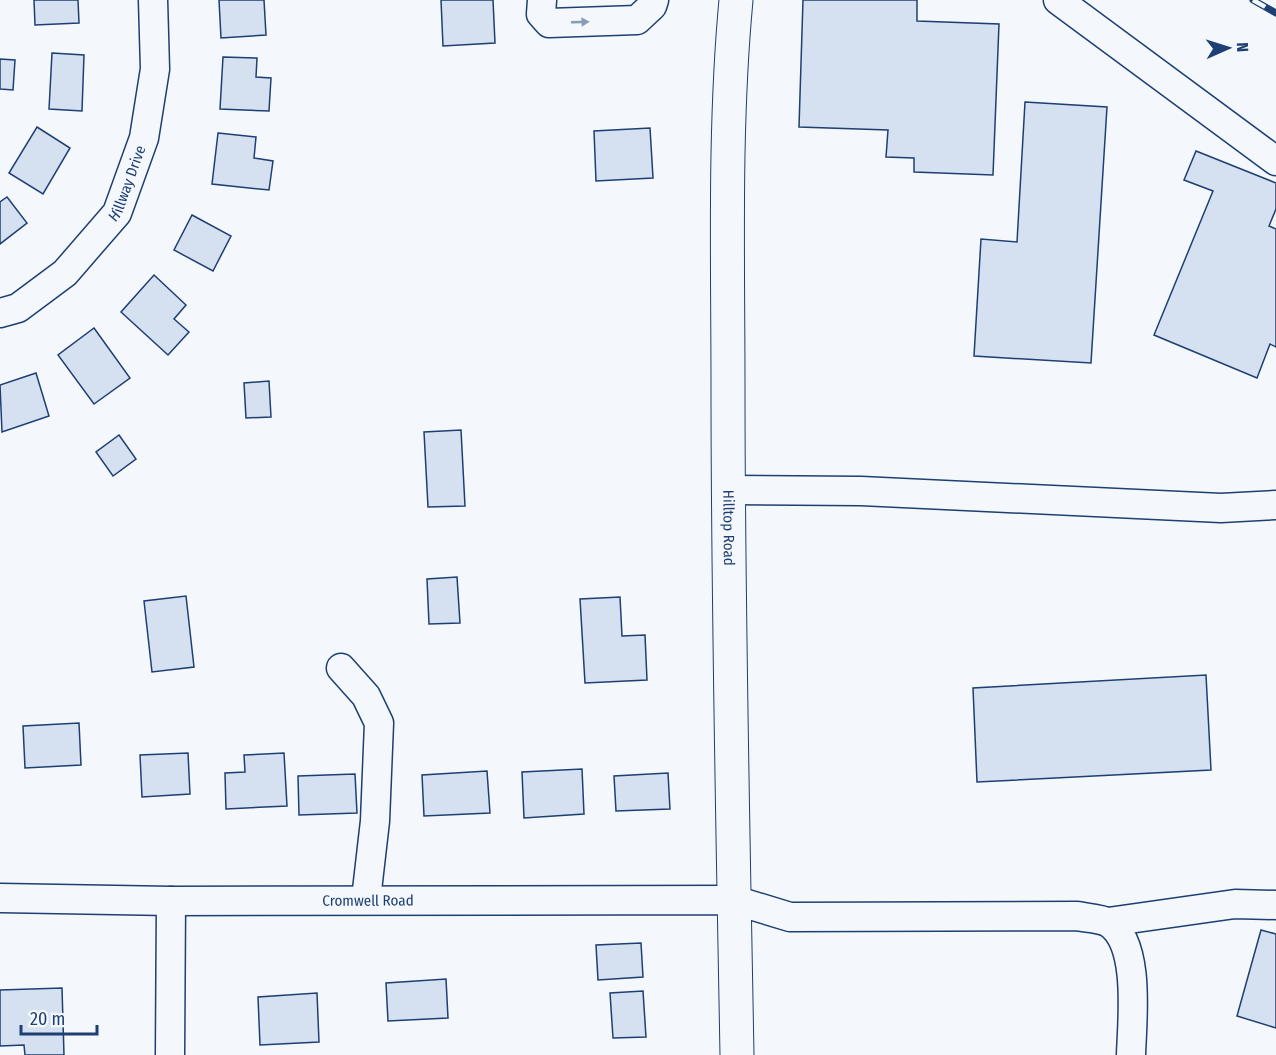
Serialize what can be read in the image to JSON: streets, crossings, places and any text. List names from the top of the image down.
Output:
{
  "streets": {
    "main road": ["Hilltop Road"],
    "street": ["Hillway Drive", "Cromwell Road"]
  },
  "crossings": [
    ["Hilltop Road", "Cromwell Road"]
  ],
  "scale_bar": "20 m",
  "north": "right"
}
